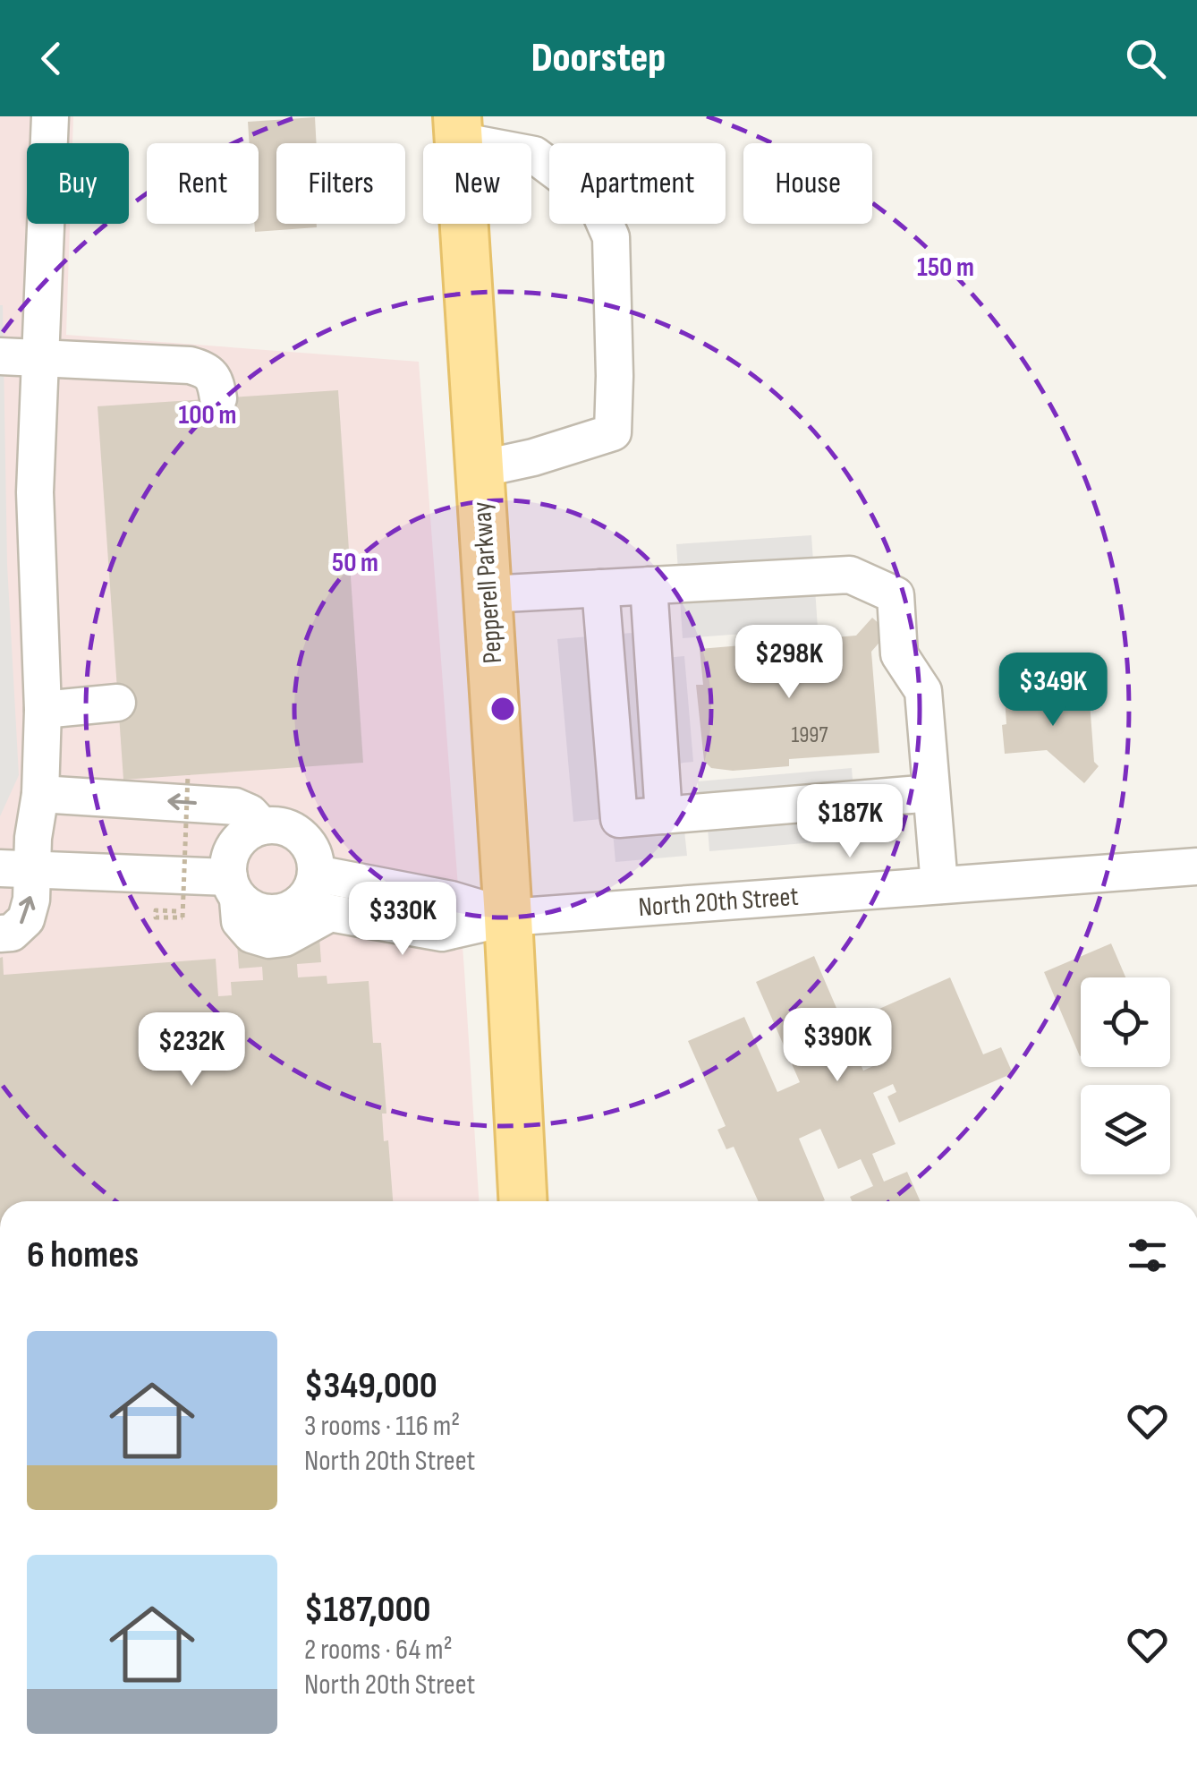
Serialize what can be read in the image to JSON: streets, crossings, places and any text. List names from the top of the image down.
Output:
{
  "streets": {
    "main road": ["Pepperell Parkway"],
    "street": ["North 20th Street"]
  },
  "crossings": [
    ["Pepperell Parkway", "North 20th Street"]
  ],
  "house_numbers": ["1997"],
  "page": {
    "header": "Doorstep",
    "chip": [
      "Buy",
      "Rent",
      "Filters",
      "New",
      "Apartment",
      "House"
    ],
    "price": [
      "$298K",
      "$349K",
      "$187K",
      "$330K",
      "$390K",
      "$232K"
    ],
    "heading": "6 homes",
    "list": [
      {
        "name": "$349,000",
        "note": "3 rooms · 116 m² · North 20th Street"
      },
      {
        "name": "$187,000",
        "note": "2 rooms · 64 m² · North 20th Street"
      }
    ]
  },
  "rings": ["150 m", "100 m", "50 m"]
}
